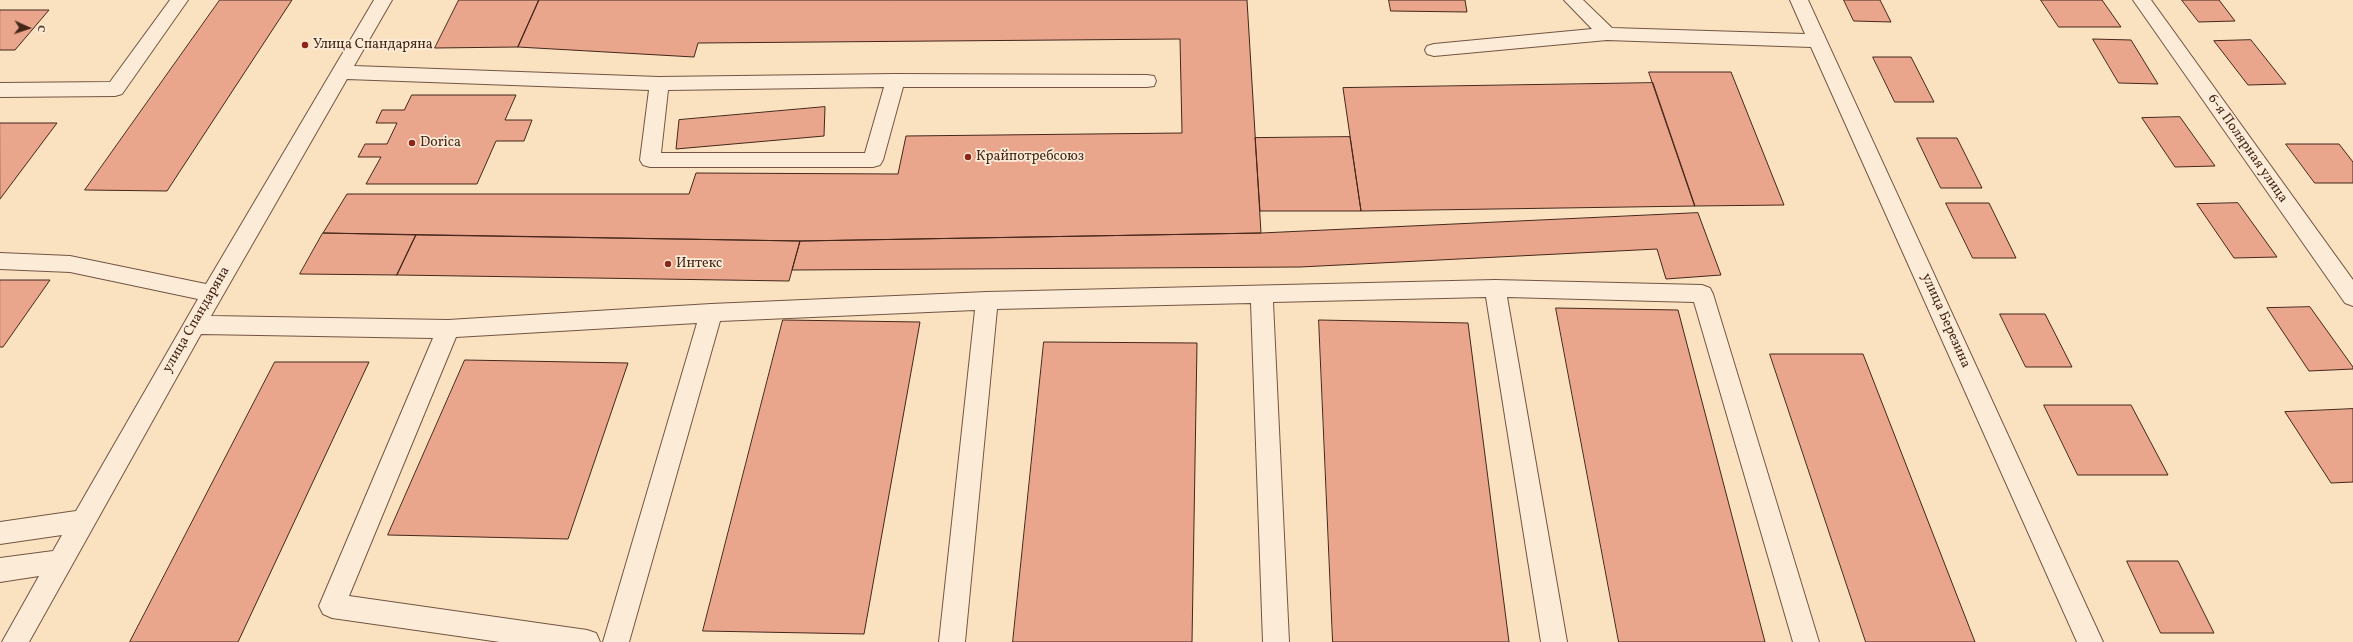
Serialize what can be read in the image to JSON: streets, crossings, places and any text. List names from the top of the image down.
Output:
{
  "streets": {
    "street": ["6-я Полярная улица", "улица Спандаряна", "улица Березина"]
  },
  "places": [
    "Улица Спандаряна",
    "Dorica",
    "Крайпотребсоюз",
    "Интекс"
  ],
  "north": "right"
}
